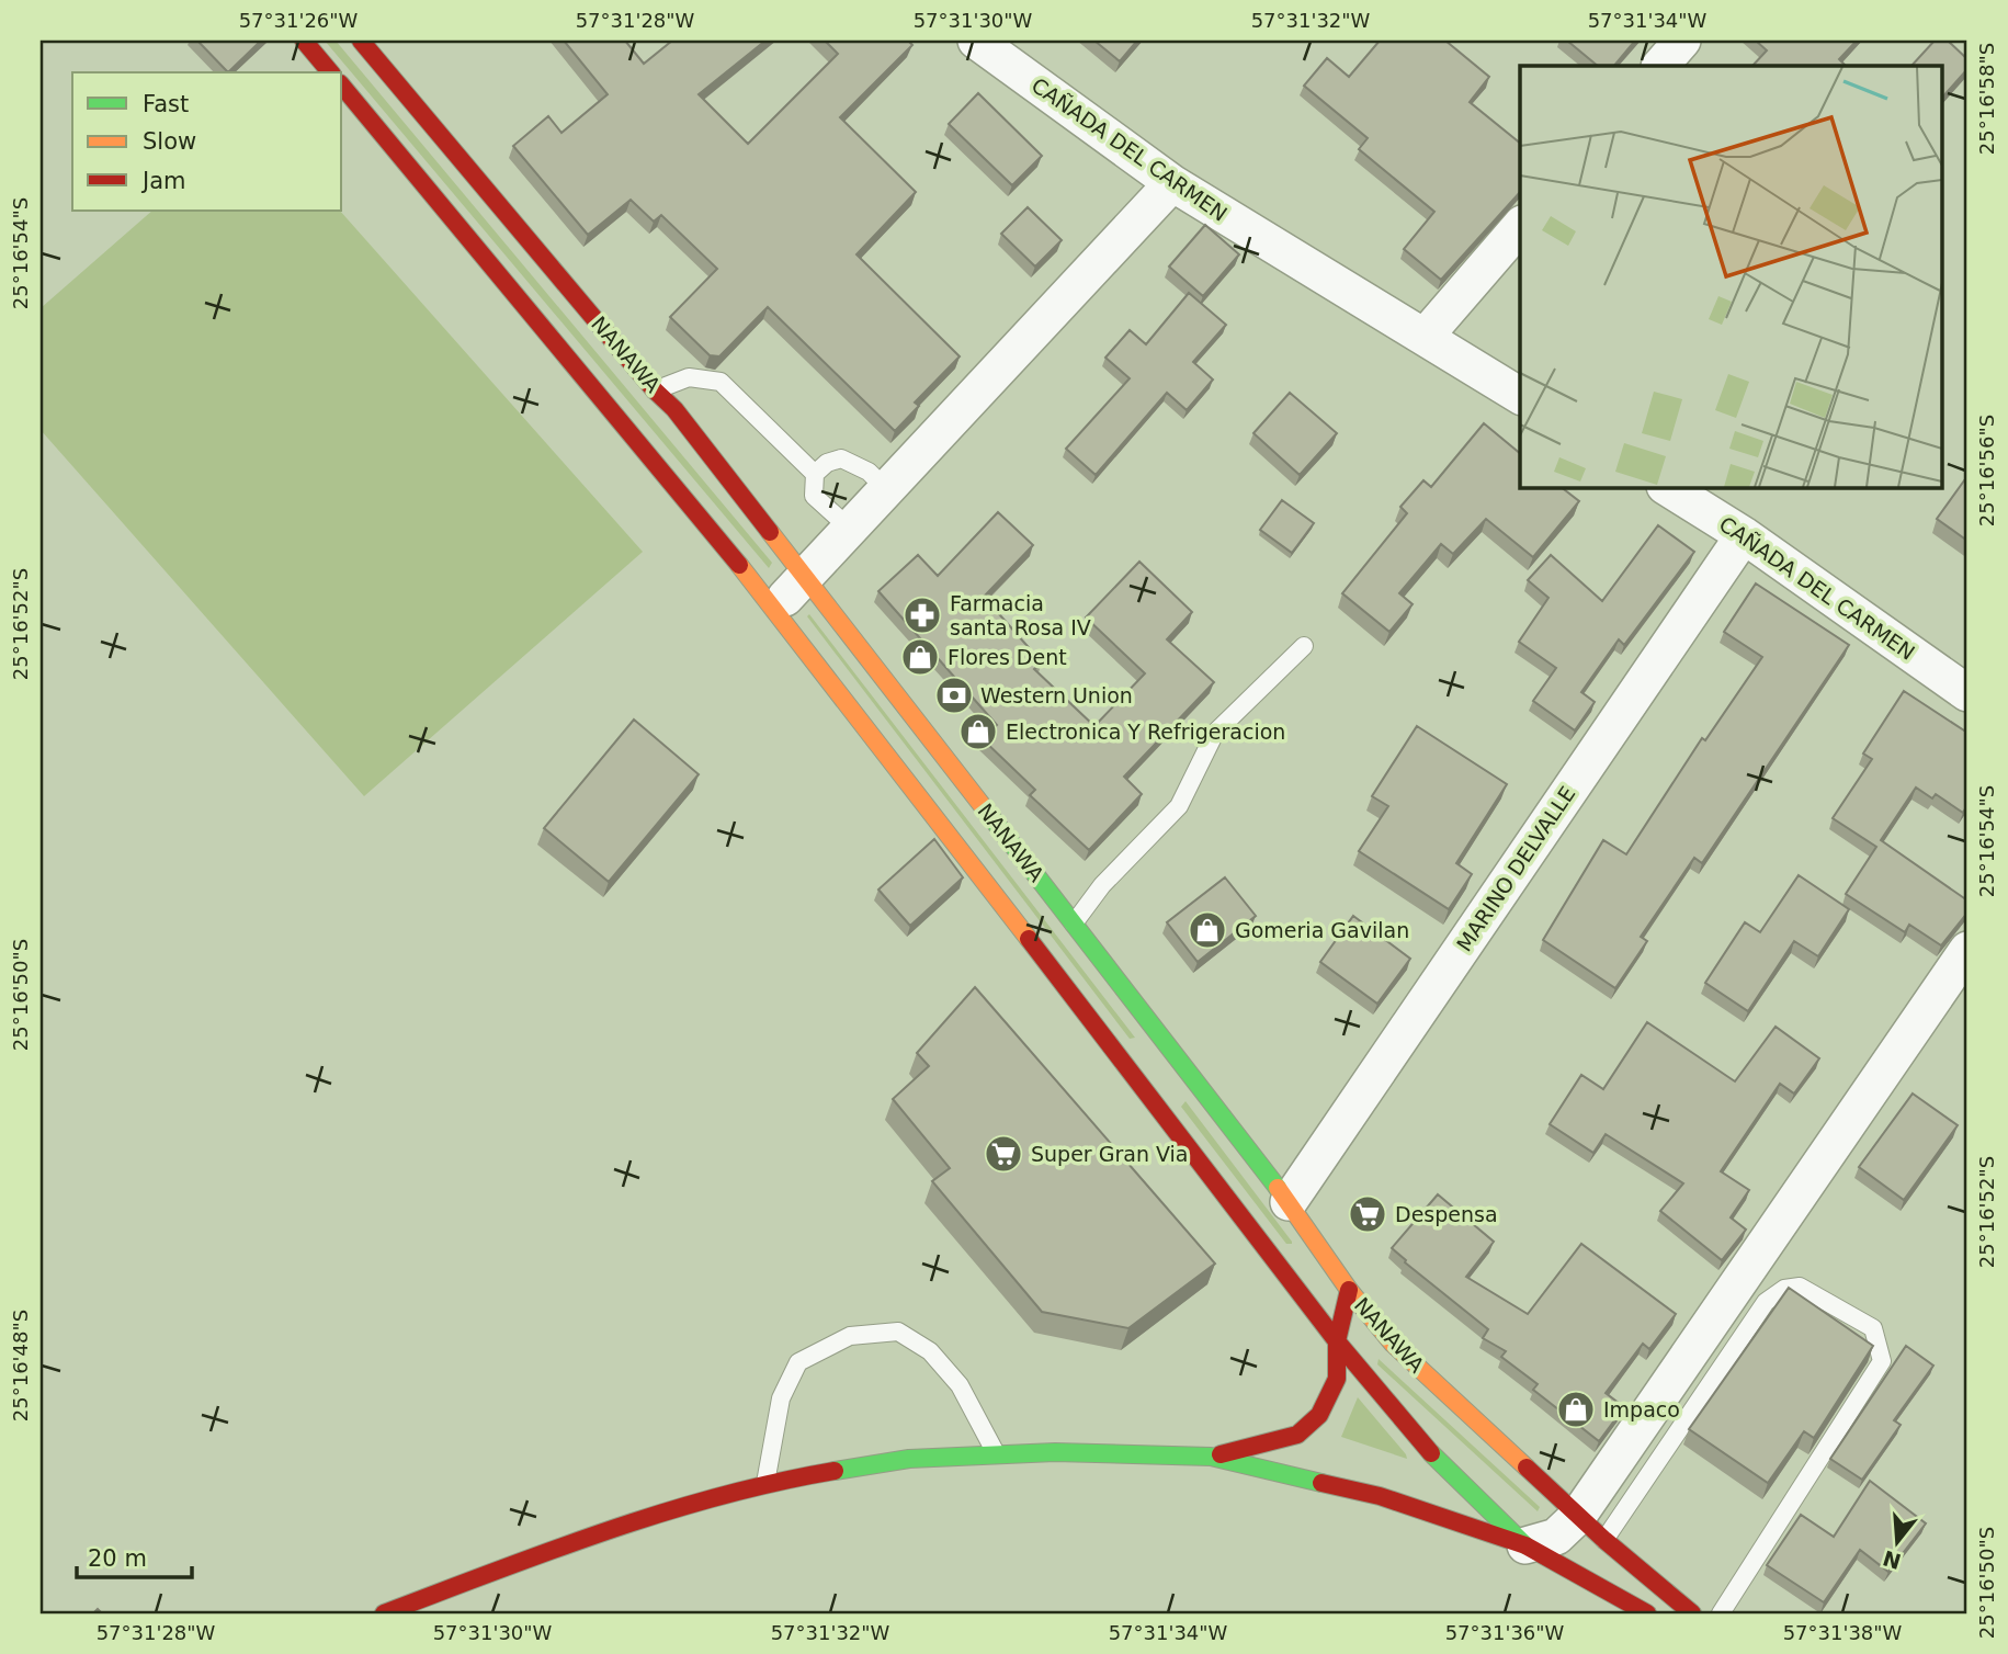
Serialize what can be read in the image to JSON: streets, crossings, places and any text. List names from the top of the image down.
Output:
{
  "streets": {
    "main road": ["NANAWA"],
    "street": ["CAÑADA DEL CARMEN", "MARINO DELVALLE"]
  },
  "crossings": [
    ["CAÑADA DEL CARMEN", "MARINO DELVALLE"],
    ["NANAWA", "MARINO DELVALLE"]
  ],
  "places": {
    "pharmacy": ["Farmacia santa Rosa IV"],
    "shop": [
      "Flores Dent",
      "Electronica Y Refrigeracion",
      "Gomeria Gavilan",
      "Impaco"
    ],
    "bank": ["Western Union"],
    "supermarket": ["Super Gran Via", "Despensa"]
  },
  "legend": ["Fast", "Slow", "Jam"],
  "scale_bar": "20 m",
  "north": "bottom",
  "coordinates": [
    "57°31'26\"W",
    "57°31'28\"W",
    "57°31'30\"W",
    "57°31'32\"W",
    "57°31'34\"W",
    "25°16'58\"S",
    "25°16'54\"S",
    "25°16'56\"S",
    "25°16'52\"S",
    "25°16'50\"S",
    "25°16'48\"S",
    "57°31'36\"W",
    "57°31'38\"W"
  ]
}
